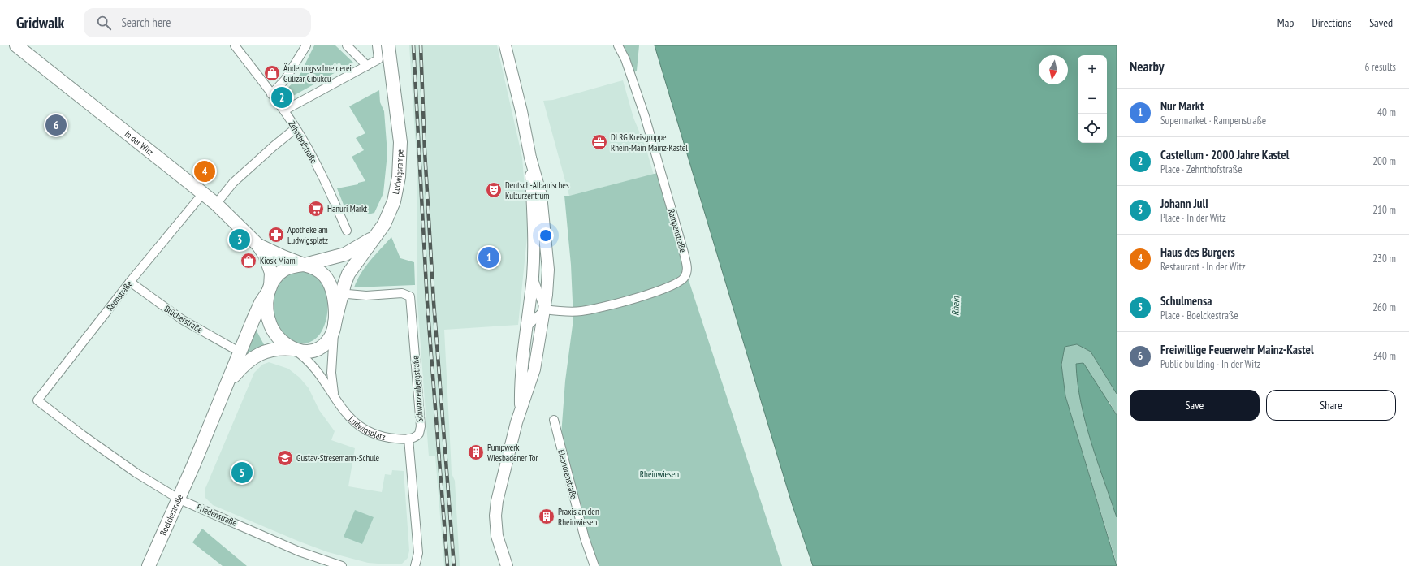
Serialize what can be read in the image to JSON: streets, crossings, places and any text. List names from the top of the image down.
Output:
{
  "streets": {
    "main road": [
      "In der Witz",
      "Ludwigsrampe",
      "Ludwigsplatz",
      "Boelckestraße"
    ],
    "street": [
      "Zehnthofstraße",
      "Rampenstraße",
      "Roonstraße",
      "Blücherstraße",
      "Schwarzenbergstraße",
      "Eleonorenstraße",
      "Friedenstraße"
    ]
  },
  "crossings": [
    ["In der Witz", "Ludwigsrampe"],
    ["In der Witz", "Roonstraße"],
    ["In der Witz", "Ludwigsplatz"],
    ["In der Witz", "Boelckestraße"],
    ["Ludwigsrampe", "Schwarzenbergstraße"],
    ["Ludwigsrampe", "Ludwigsplatz"],
    ["Ludwigsrampe", "Boelckestraße"],
    ["Roonstraße", "Blücherstraße"],
    ["Roonstraße", "Friedenstraße"],
    ["Blücherstraße", "Boelckestraße"],
    ["Schwarzenbergstraße", "Ludwigsplatz"],
    ["Ludwigsplatz", "Boelckestraße"],
    ["Boelckestraße", "Friedenstraße"]
  ],
  "water": ["Rhein"],
  "parks": ["Rheinwiesen"],
  "places": {
    "shop": ["Änderungsschneiderei Gülizar Cibukcu", "Kiosk Miami"],
    "office": ["DLRG Kreisgruppe Rhein-Main Mainz-Kastel"],
    "theatre": ["Deutsch-Albanisches Kulturzentrum"],
    "supermarket": ["Hanuri Markt"],
    "pharmacy": ["Apotheke am Ludwigsplatz"],
    "building": ["Pumpwerk Wiesbadener Tor", "Praxis an den Rheinwiesen"],
    "school or university": ["Gustav-Stresemann-Schule"]
  },
  "north": "bottom",
  "page": {
    "header": "Gridwalk",
    "search": "Search here",
    "nav": ["Map", "Directions", "Saved"],
    "heading": ["Nearby", "6 results"],
    "map_buttons": ["+", "−"],
    "pins": [
      "2",
      "6",
      "4",
      "3",
      "1",
      "5"
    ],
    "list": [
      {
        "mark": "1",
        "name": "Nur Markt",
        "note": "Supermarket · Rampenstraße",
        "value": "40 m"
      },
      {
        "mark": "2",
        "name": "Castellum - 2000 Jahre Kastel",
        "note": "Place · Zehnthofstraße",
        "value": "200 m"
      },
      {
        "mark": "3",
        "name": "Johann Juli",
        "note": "Place · In der Witz",
        "value": "210 m"
      },
      {
        "mark": "4",
        "name": "Haus des Burgers",
        "note": "Restaurant · In der Witz",
        "value": "230 m"
      },
      {
        "mark": "5",
        "name": "Schulmensa",
        "note": "Place · Boelckestraße",
        "value": "260 m"
      },
      {
        "mark": "6",
        "name": "Freiwillige Feuerwehr Mainz-Kastel",
        "note": "Public building · In der Witz",
        "value": "340 m"
      }
    ],
    "buttons": ["Save", "Share"]
  }
}
